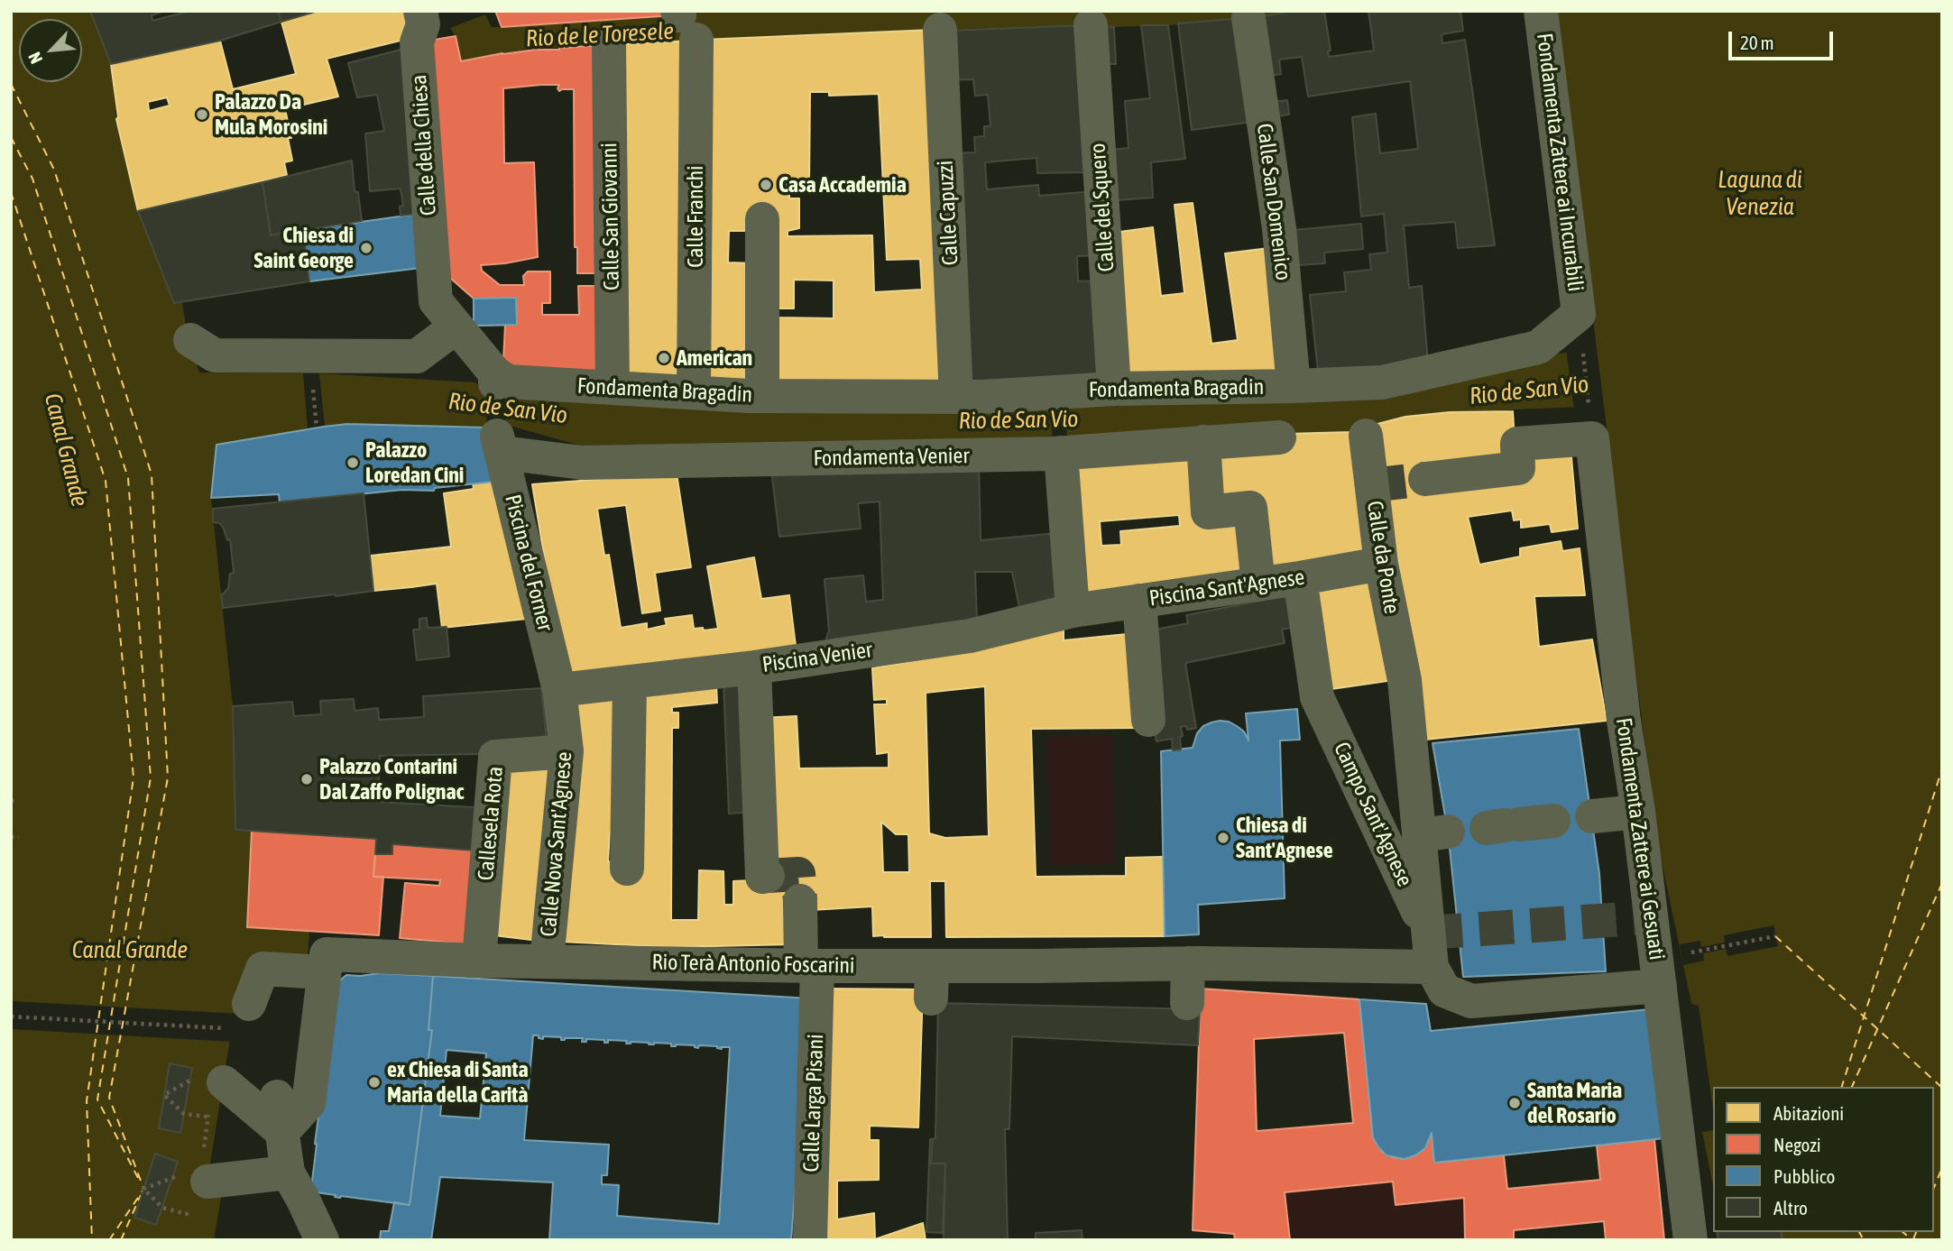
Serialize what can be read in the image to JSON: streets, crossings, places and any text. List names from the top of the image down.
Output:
{
  "streets": {
    "street": [
      "Calle della Chiesa",
      "Fondamenta Zattere ai Incurabili",
      "Calle San Domenico",
      "Calle del Squero",
      "Calle Capuzzi",
      "Calle San Giovanni",
      "Calle Franchi",
      "Fondamenta Bragadin",
      "Fondamenta Venier",
      "Calle da Ponte",
      "Piscina del Forner",
      "Piscina Sant'Agnese",
      "Piscina Venier",
      "Campo Sant'Agnese",
      "Callesela Rota",
      "Fondamenta Zattere ai Gesuati",
      "Calle Nova Sant'Agnese",
      "Rio Terà Antonio Foscarini",
      "Calle Larga Pisani"
    ]
  },
  "crossings": [
    ["Calle della Chiesa", "Fondamenta Bragadin"],
    ["Fondamenta Zattere ai Incurabili", "Fondamenta Bragadin"],
    ["Calle San Domenico", "Fondamenta Bragadin"],
    ["Calle del Squero", "Fondamenta Bragadin"],
    ["Calle Capuzzi", "Fondamenta Bragadin"],
    ["Calle San Giovanni", "Fondamenta Bragadin"],
    ["Calle Franchi", "Fondamenta Bragadin"],
    ["Fondamenta Venier", "Piscina del Forner"],
    ["Calle da Ponte", "Piscina Sant'Agnese"],
    ["Calle da Ponte", "Campo Sant'Agnese"],
    ["Piscina del Forner", "Piscina Venier"],
    ["Piscina del Forner", "Calle Nova Sant'Agnese"],
    ["Piscina Sant'Agnese", "Piscina Venier"],
    ["Piscina Sant'Agnese", "Campo Sant'Agnese"],
    ["Piscina Venier", "Calle Nova Sant'Agnese"],
    ["Callesela Rota", "Calle Nova Sant'Agnese"],
    ["Callesela Rota", "Rio Terà Antonio Foscarini"],
    ["Calle Nova Sant'Agnese", "Rio Terà Antonio Foscarini"],
    ["Rio Terà Antonio Foscarini", "Calle Larga Pisani"]
  ],
  "water": [
    "Rio de le Toresele",
    "Laguna di Venezia",
    "Rio de San Vio",
    "Canal Grande"
  ],
  "places": [
    "Palazzo Da Mula Morosini",
    "Casa Accademia",
    "Chiesa di Saint George",
    "American",
    "Palazzo Loredan Cini",
    "Palazzo Contarini Dal Zaffo Polignac",
    "Chiesa di Sant'Agnese",
    "ex Chiesa di Santa Maria della Carità",
    "Santa Maria del Rosario"
  ],
  "legend": [
    "Abitazioni",
    "Negozi",
    "Pubblico",
    "Altro"
  ],
  "scale_bar": "20 m",
  "north": "bottom left"
}
